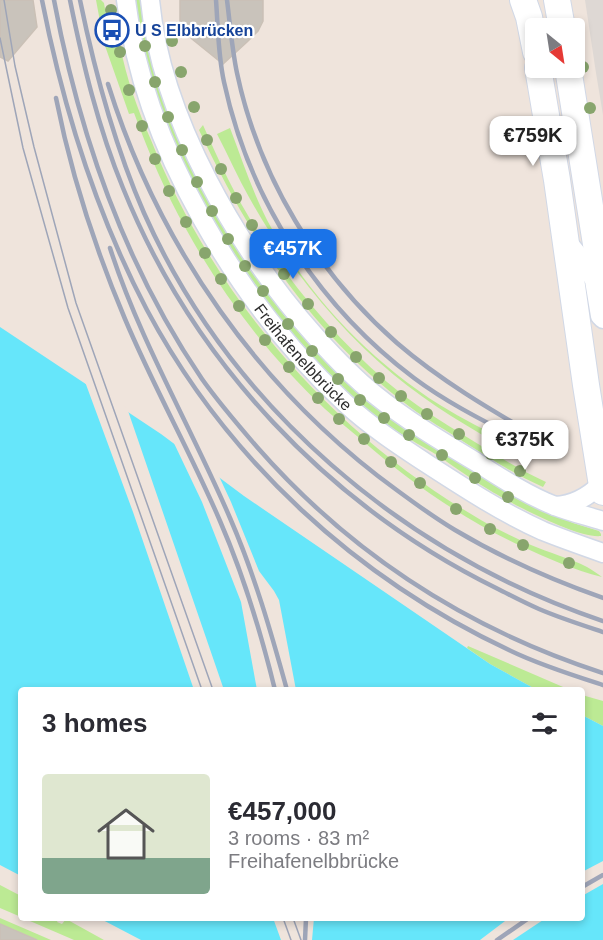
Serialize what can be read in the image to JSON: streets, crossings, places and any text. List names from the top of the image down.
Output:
{
  "streets": {
    "street": ["Freihafenelbbrücke"]
  },
  "places": {
    "bus stop": ["U S Elbbrücken"]
  },
  "north": "bottom right",
  "page": {
    "price": ["€759K", "€457K", "€375K"],
    "heading": "3 homes",
    "list": [
      {
        "name": "€457,000",
        "note": "3 rooms · 83 m² · Freihafenelbbrücke"
      }
    ]
  }
}
